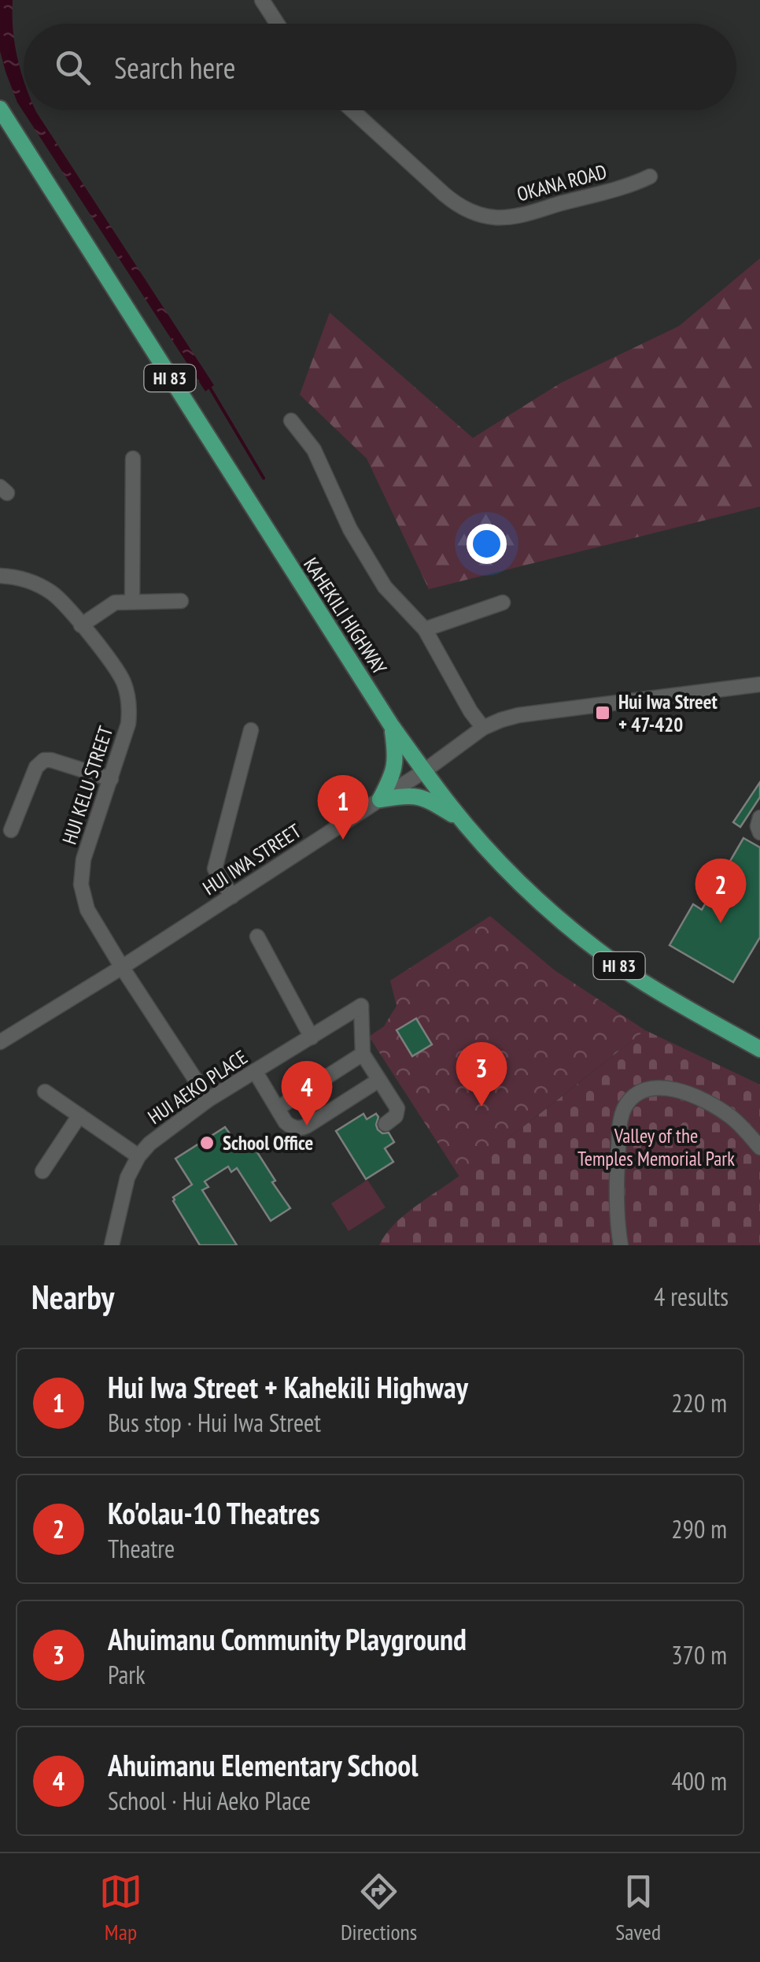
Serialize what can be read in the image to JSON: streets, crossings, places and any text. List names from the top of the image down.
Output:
{
  "streets": {
    "main road": ["HI 83", "KAHEKILI HIGHWAY"],
    "street": [
      "OKANA ROAD",
      "HUI KELU STREET",
      "HUI IWA STREET",
      "HUI AEKO PLACE"
    ]
  },
  "crossings": [
    ["KAHEKILI HIGHWAY", "HUI IWA STREET"],
    ["HUI KELU STREET", "HUI IWA STREET"],
    ["HUI KELU STREET", "HUI AEKO PLACE"]
  ],
  "parks": ["Valley of the Temples Memorial Park"],
  "places": {
    "transit": ["Hui Iwa Street + 47-420"],
    "other": ["School Office"]
  },
  "page": {
    "search": "Search here",
    "pins": [
      "1",
      "2",
      "3",
      "4"
    ],
    "heading": ["Nearby", "4 results"],
    "list": [
      {
        "mark": "1",
        "name": "Hui Iwa Street + Kahekili Highway",
        "note": "Bus stop · Hui Iwa Street",
        "value": "220 m"
      },
      {
        "mark": "2",
        "name": "Ko'olau-10 Theatres",
        "note": "Theatre",
        "value": "290 m"
      },
      {
        "mark": "3",
        "name": "Ahuimanu Community Playground",
        "note": "Park",
        "value": "370 m"
      },
      {
        "mark": "4",
        "name": "Ahuimanu Elementary School",
        "note": "School · Hui Aeko Place",
        "value": "400 m"
      }
    ],
    "nav": ["Map", "Directions", "Saved"]
  }
}
